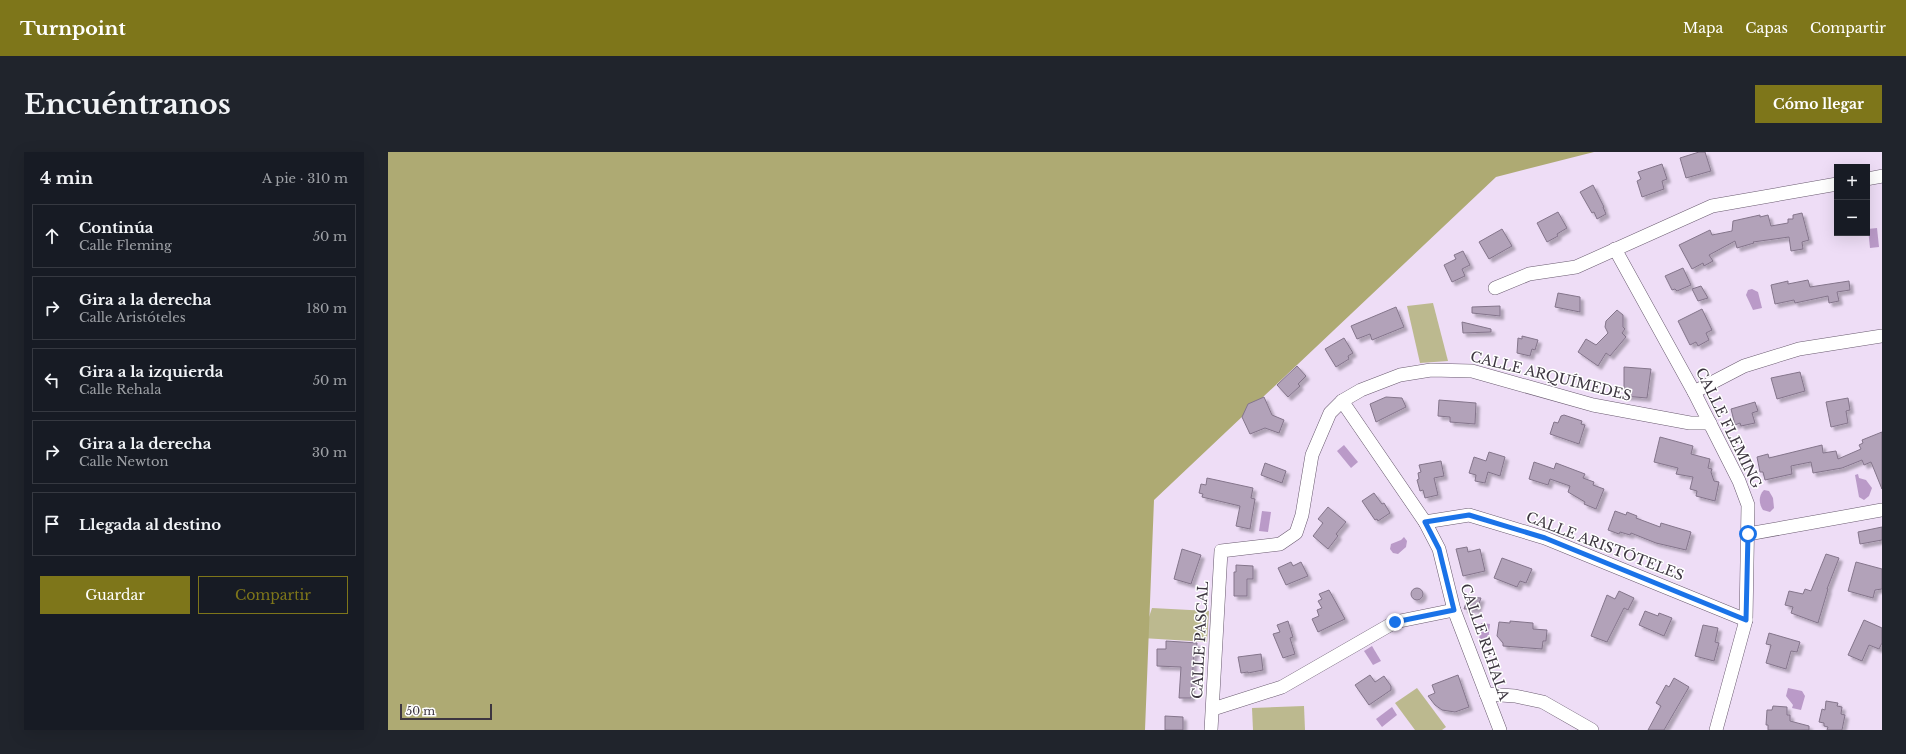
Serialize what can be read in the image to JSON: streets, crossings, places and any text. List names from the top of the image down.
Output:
{
  "streets": {
    "street": [
      "CALLE ARQUÍMEDES",
      "CALLE FLEMING",
      "CALLE ARISTÓTELES",
      "CALLE PASCAL",
      "CALLE REHALA"
    ]
  },
  "crossings": [
    ["CALLE ARQUÍMEDES", "CALLE FLEMING"],
    ["CALLE ARQUÍMEDES", "CALLE PASCAL"],
    ["CALLE ARQUÍMEDES", "CALLE REHALA"],
    ["CALLE FLEMING", "CALLE ARISTÓTELES"],
    ["CALLE ARISTÓTELES", "CALLE REHALA"]
  ],
  "scale_bar": "50 m",
  "page": {
    "header": "Turnpoint",
    "nav": ["Mapa", "Capas", "Compartir"],
    "buttons": [
      "Cómo llegar",
      ["Guardar", "Compartir"]
    ],
    "title": "Encuéntranos",
    "heading": ["4 min", "A pie · 310 m"],
    "map_buttons": ["+", "−"],
    "list": [
      ["Continúa", "Calle Fleming", "50 m"],
      ["Gira a la derecha", "Calle Aristóteles", "180 m"],
      ["Gira a la izquierda", "Calle Rehala", "50 m"],
      ["Gira a la derecha", "Calle Newton", "30 m"],
      "Llegada al destino"
    ],
    "scale": "50 m"
  }
}
